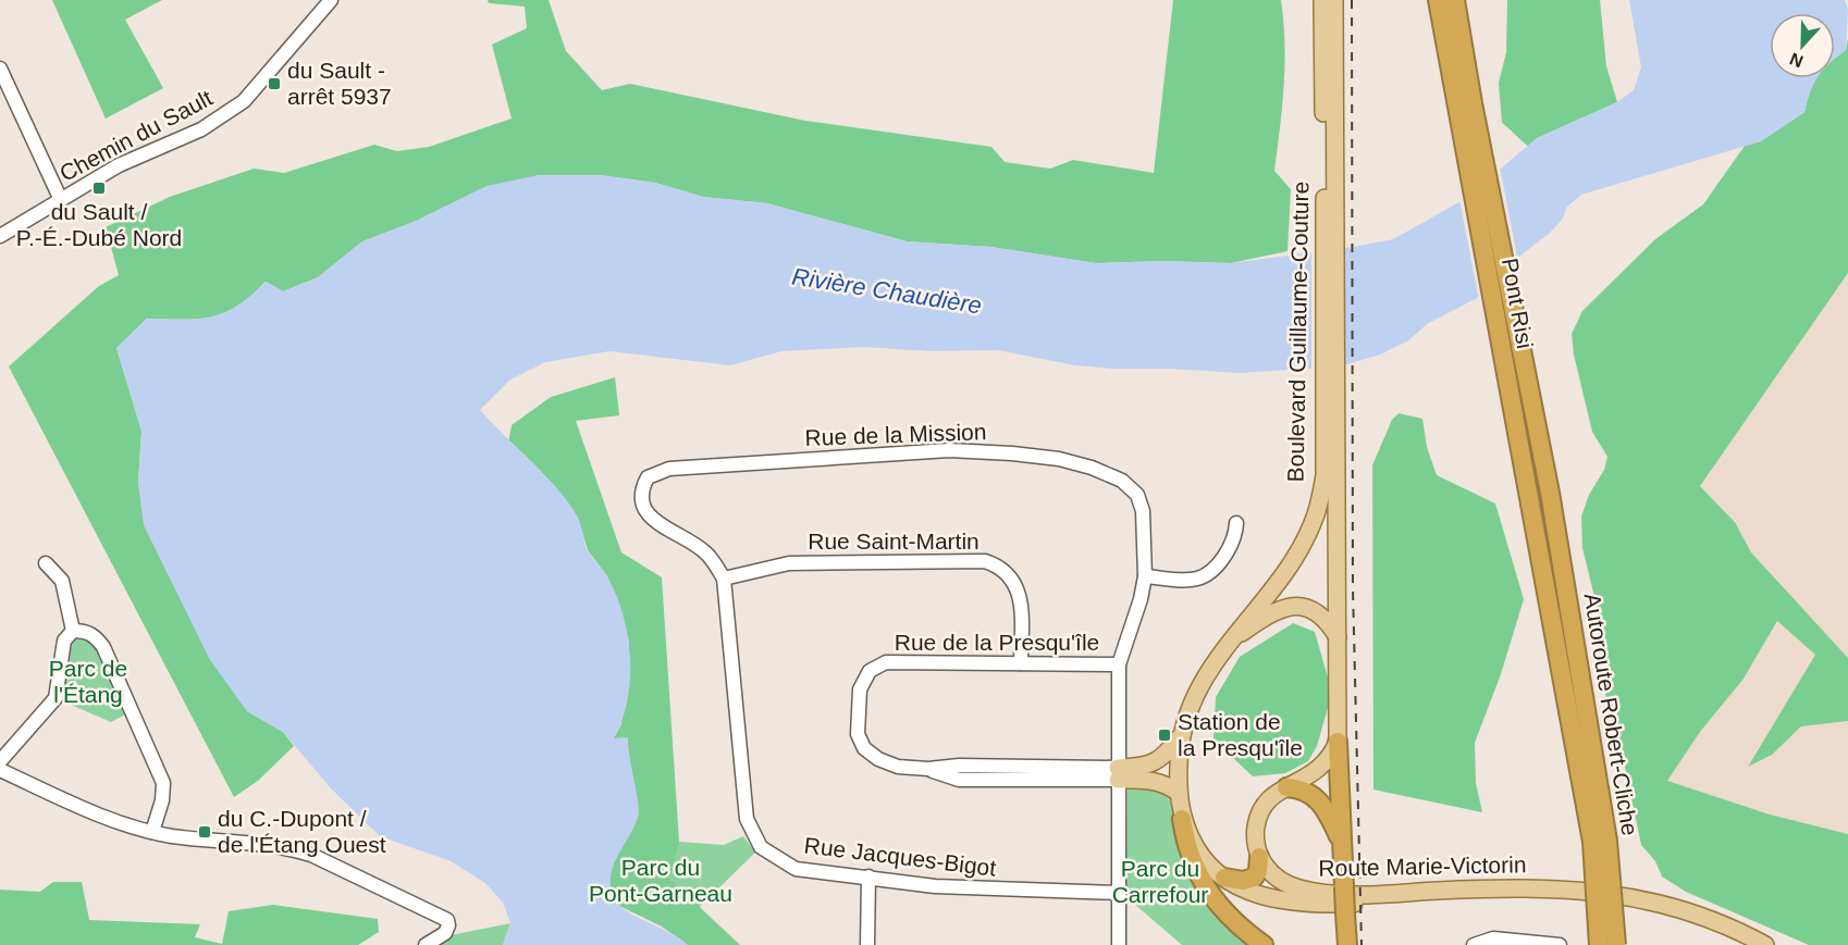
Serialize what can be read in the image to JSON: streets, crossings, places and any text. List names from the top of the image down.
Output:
{
  "streets": {
    "highway": ["Pont Risi", "Boulevard Guillaume-Couture", "Autoroute Robert-Cliche"],
    "main road": ["Route Marie-Victorin"],
    "street": [
      "Chemin du Sault",
      "Rue de la Mission",
      "Rue Saint-Martin",
      "Rue de la Presqu'île",
      "Rue Jacques-Bigot"
    ]
  },
  "crossings": [
    ["Pont Risi", "Autoroute Robert-Cliche"],
    ["Boulevard Guillaume-Couture", "Route Marie-Victorin"],
    ["Rue de la Mission", "Rue Saint-Martin"],
    ["Rue de la Mission", "Rue de la Presqu'île"],
    ["Rue de la Mission", "Rue Jacques-Bigot"],
    ["Rue Saint-Martin", "Rue de la Presqu'île"],
    ["Rue Saint-Martin", "Rue Jacques-Bigot"]
  ],
  "water": ["Rivière Chaudière"],
  "parks": ["Parc de l'Étang", "Parc du Pont-Garneau", "Parc du Carrefour"],
  "places": {
    "transit": [
      "du Sault - arrêt 5937",
      "du Sault / P.-É.-Dubé Nord",
      "Station de la Presqu'île",
      "du C.-Dupont / de l'Étang Ouest"
    ]
  },
  "north": "bottom"
}
